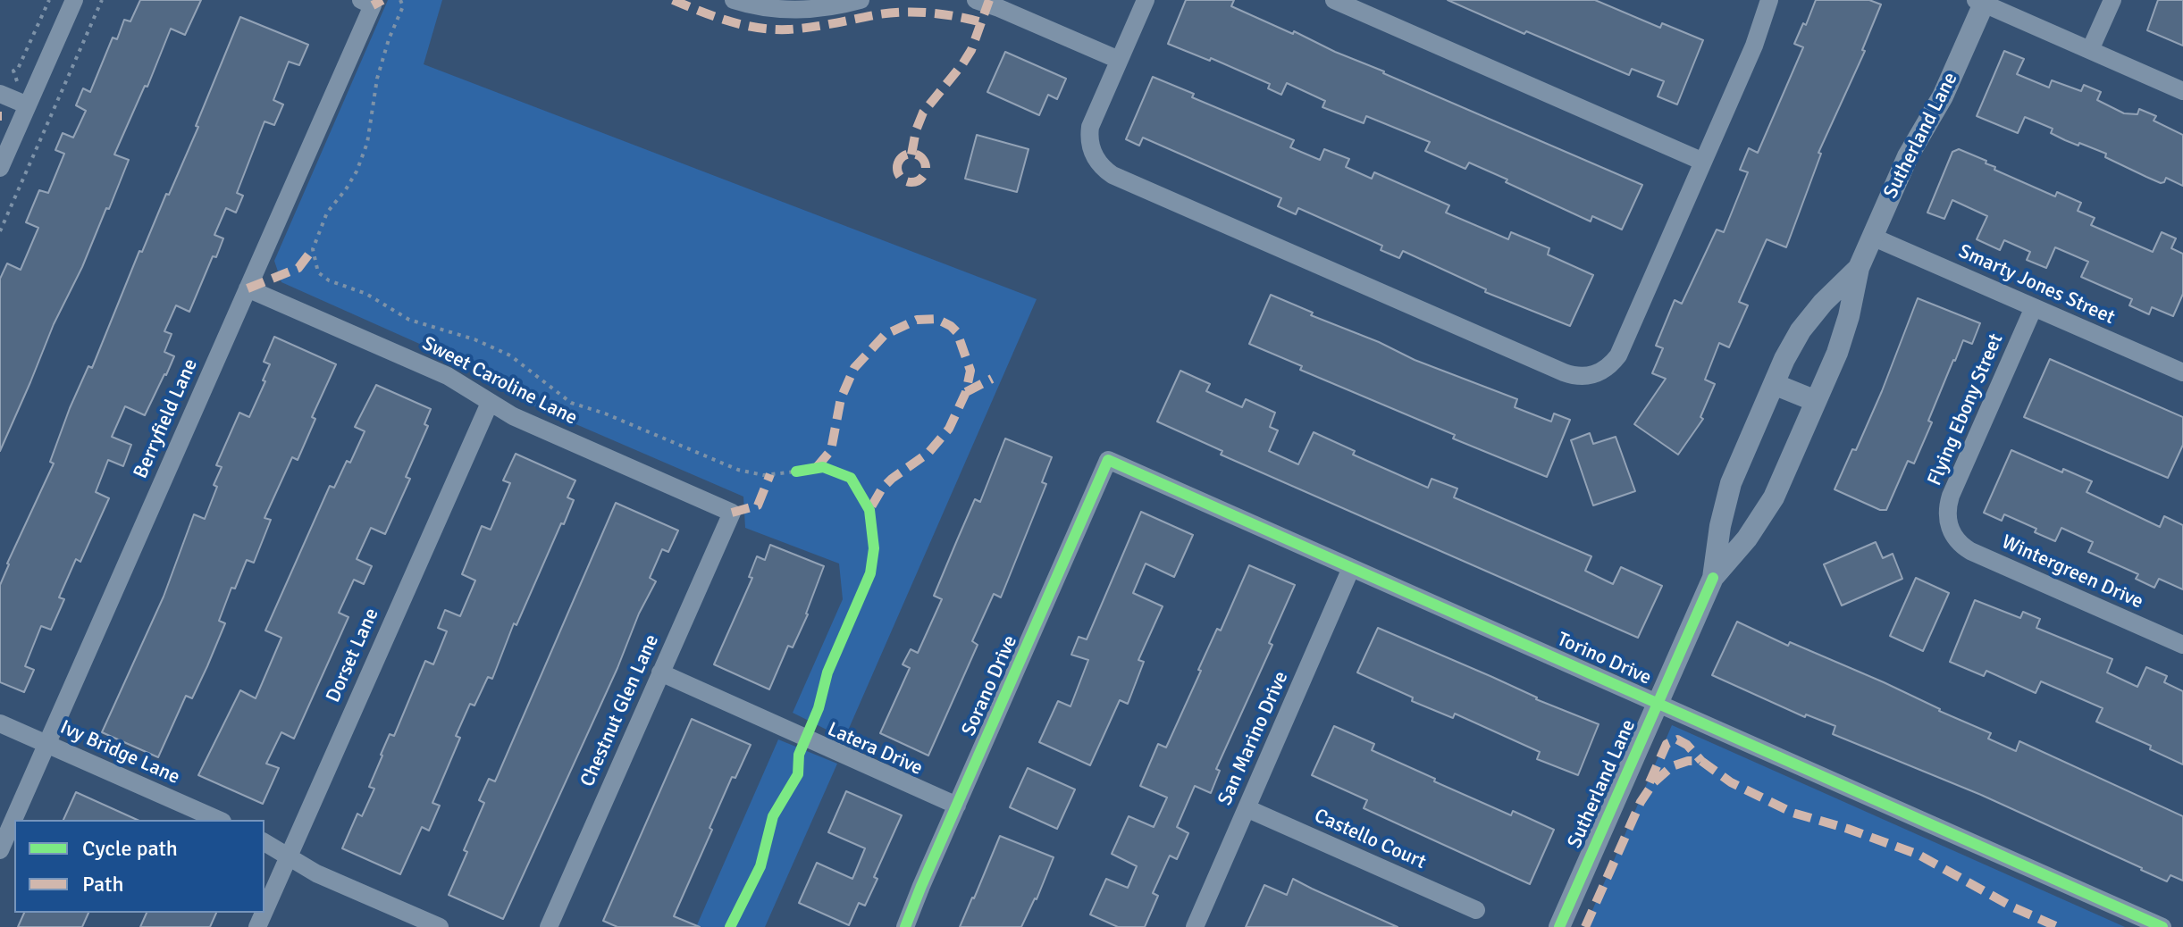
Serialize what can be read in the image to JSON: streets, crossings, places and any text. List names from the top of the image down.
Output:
{
  "streets": {
    "street": [
      "Sutherland Lane",
      "Smarty Jones Street",
      "Sweet Caroline Lane",
      "Flying Ebony Street",
      "Berryfield Lane",
      "Wintergreen Drive",
      "Dorset Lane",
      "Torino Drive",
      "Sorano Drive",
      "Chestnut Glen Lane",
      "San Marino Drive",
      "Latera Drive",
      "Ivy Bridge Lane",
      "Castello Court"
    ]
  },
  "crossings": [
    ["Sutherland Lane", "Smarty Jones Street"],
    ["Sutherland Lane", "Torino Drive"],
    ["Smarty Jones Street", "Flying Ebony Street"],
    ["Sweet Caroline Lane", "Berryfield Lane"],
    ["Sweet Caroline Lane", "Dorset Lane"],
    ["Sweet Caroline Lane", "Chestnut Glen Lane"],
    ["Flying Ebony Street", "Wintergreen Drive"],
    ["Berryfield Lane", "Ivy Bridge Lane"],
    ["Torino Drive", "Sorano Drive"],
    ["Torino Drive", "San Marino Drive"],
    ["Sorano Drive", "Latera Drive"],
    ["Chestnut Glen Lane", "Latera Drive"],
    ["San Marino Drive", "Castello Court"]
  ],
  "legend": ["Cycle path", "Path"]
}
